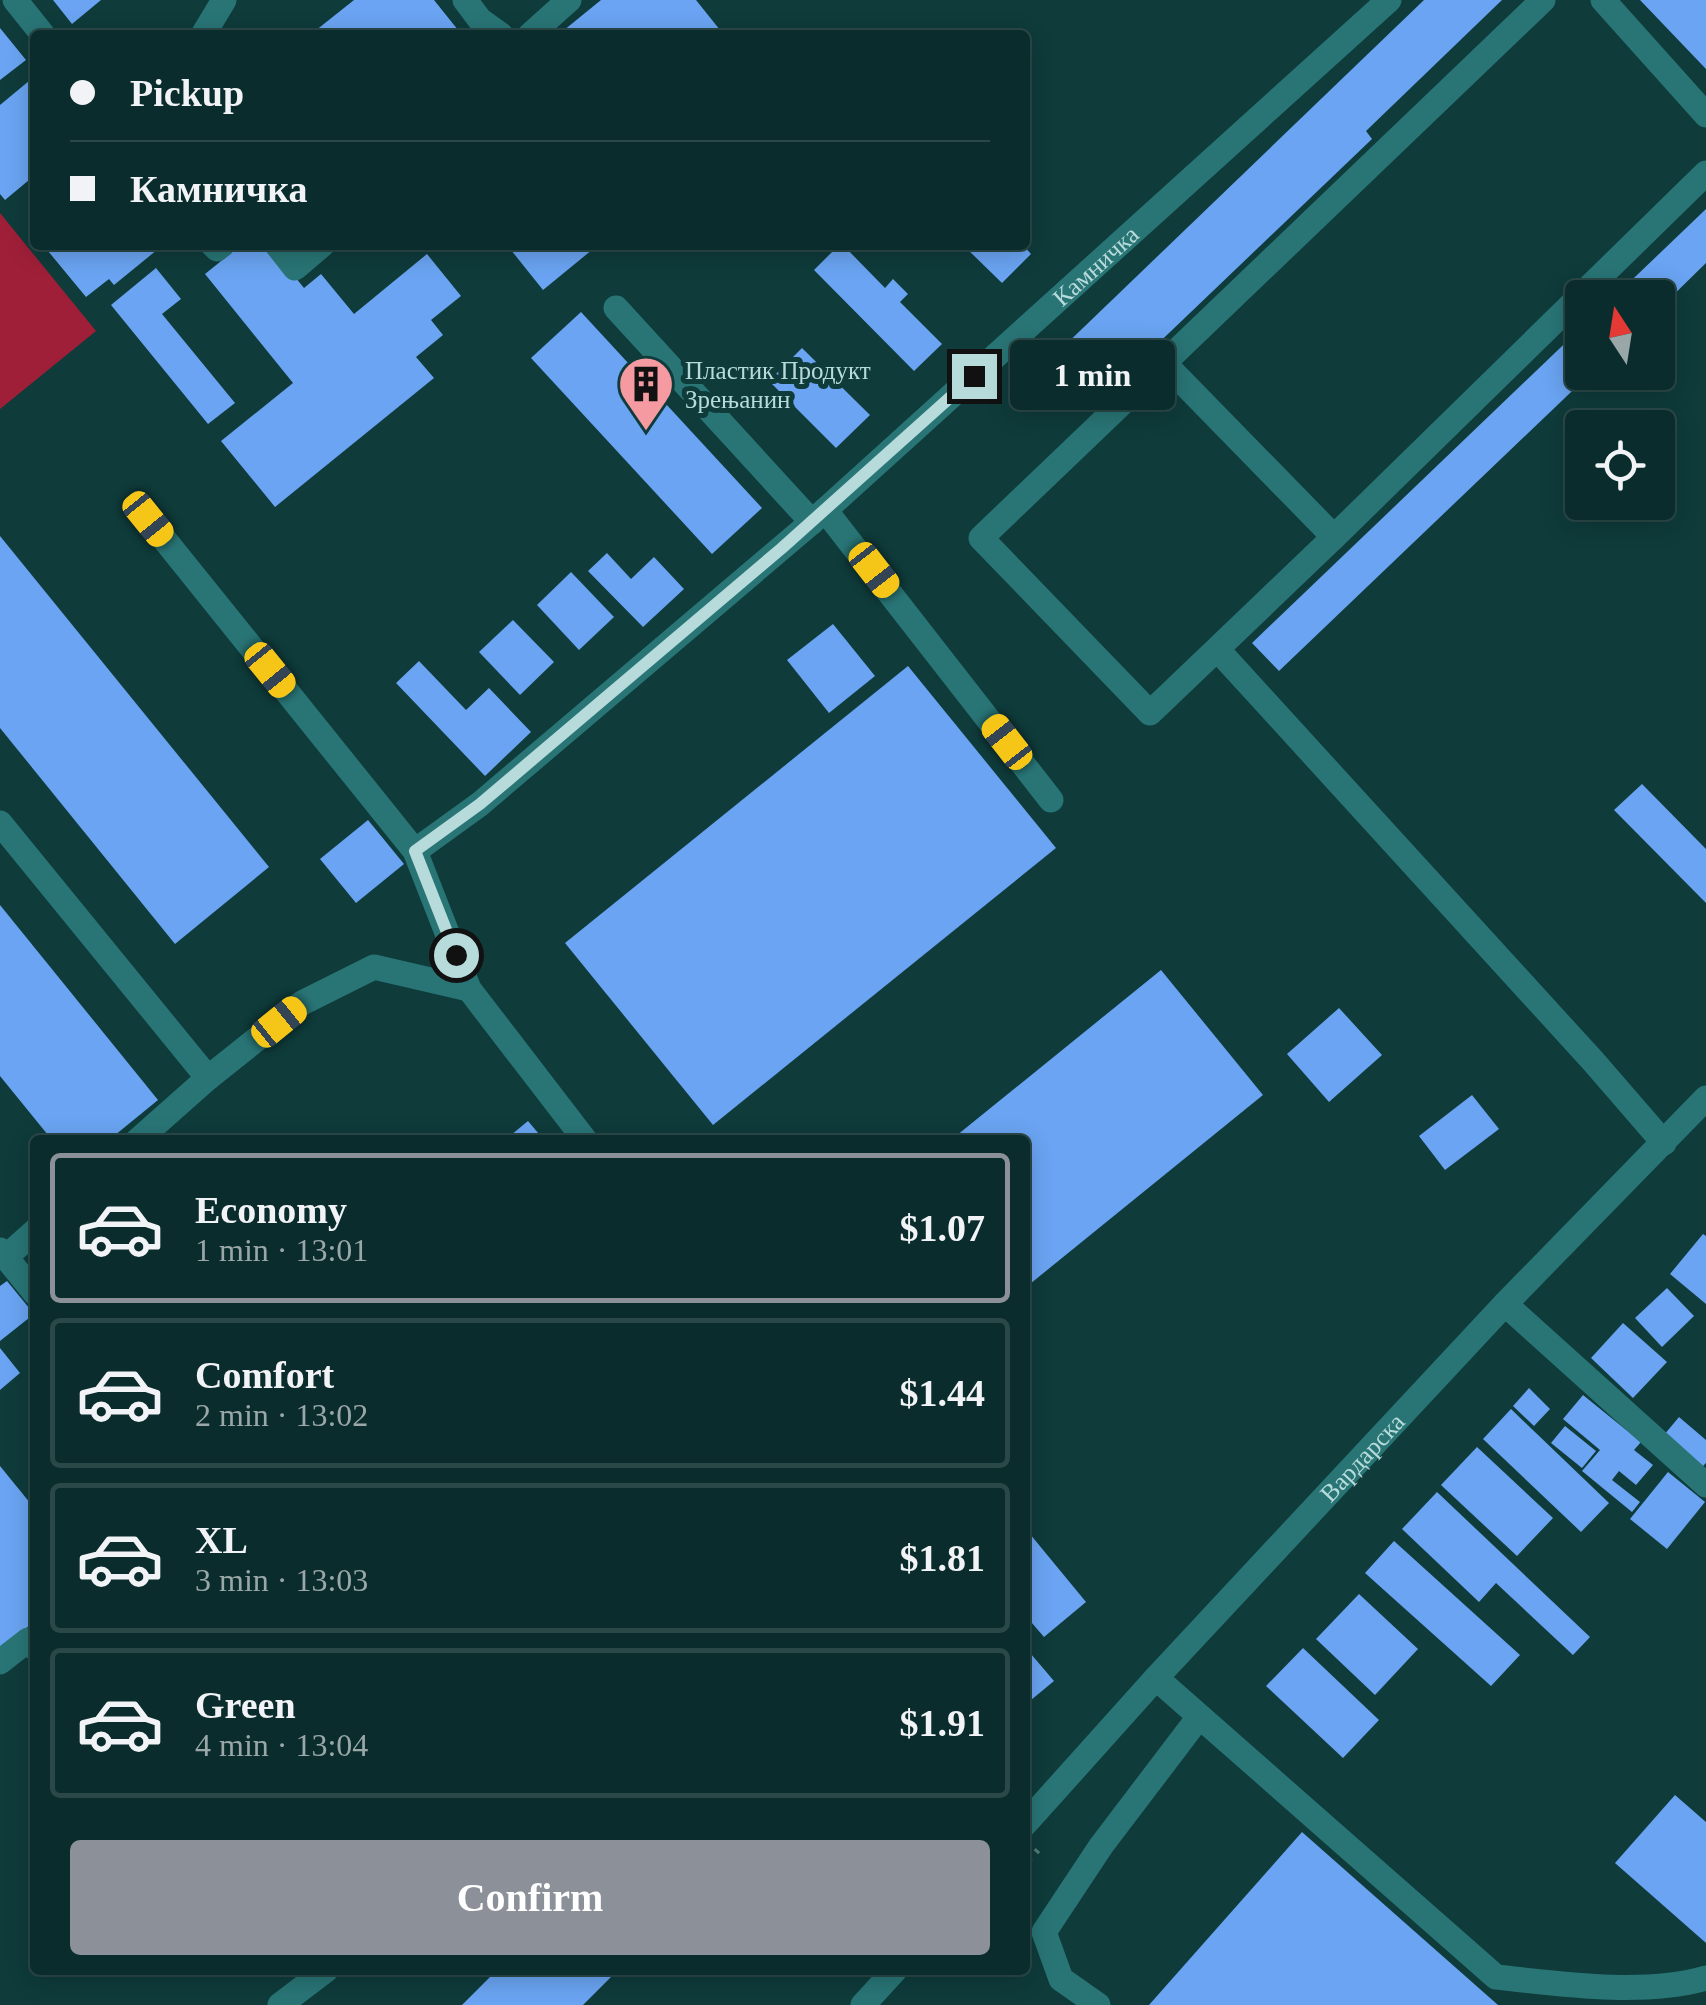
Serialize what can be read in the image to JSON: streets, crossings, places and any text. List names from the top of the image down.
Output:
{
  "streets": {
    "street": ["Камничка", "Вардарска"]
  },
  "places": {
    "building": ["Пластик Продукт Зрењанин"]
  },
  "north": "top",
  "page": {
    "banner": ["Pickup", "Камничка"],
    "bubble": "1 min",
    "list": [
      {
        "name": "Economy",
        "note": "1 min · 13:01",
        "value": "$1.07"
      },
      {
        "name": "Comfort",
        "note": "2 min · 13:02",
        "value": "$1.44"
      },
      {
        "name": "XL",
        "note": "3 min · 13:03",
        "value": "$1.81"
      },
      {
        "name": "Green",
        "note": "4 min · 13:04",
        "value": "$1.91"
      }
    ],
    "buttons": "Confirm"
  }
}
